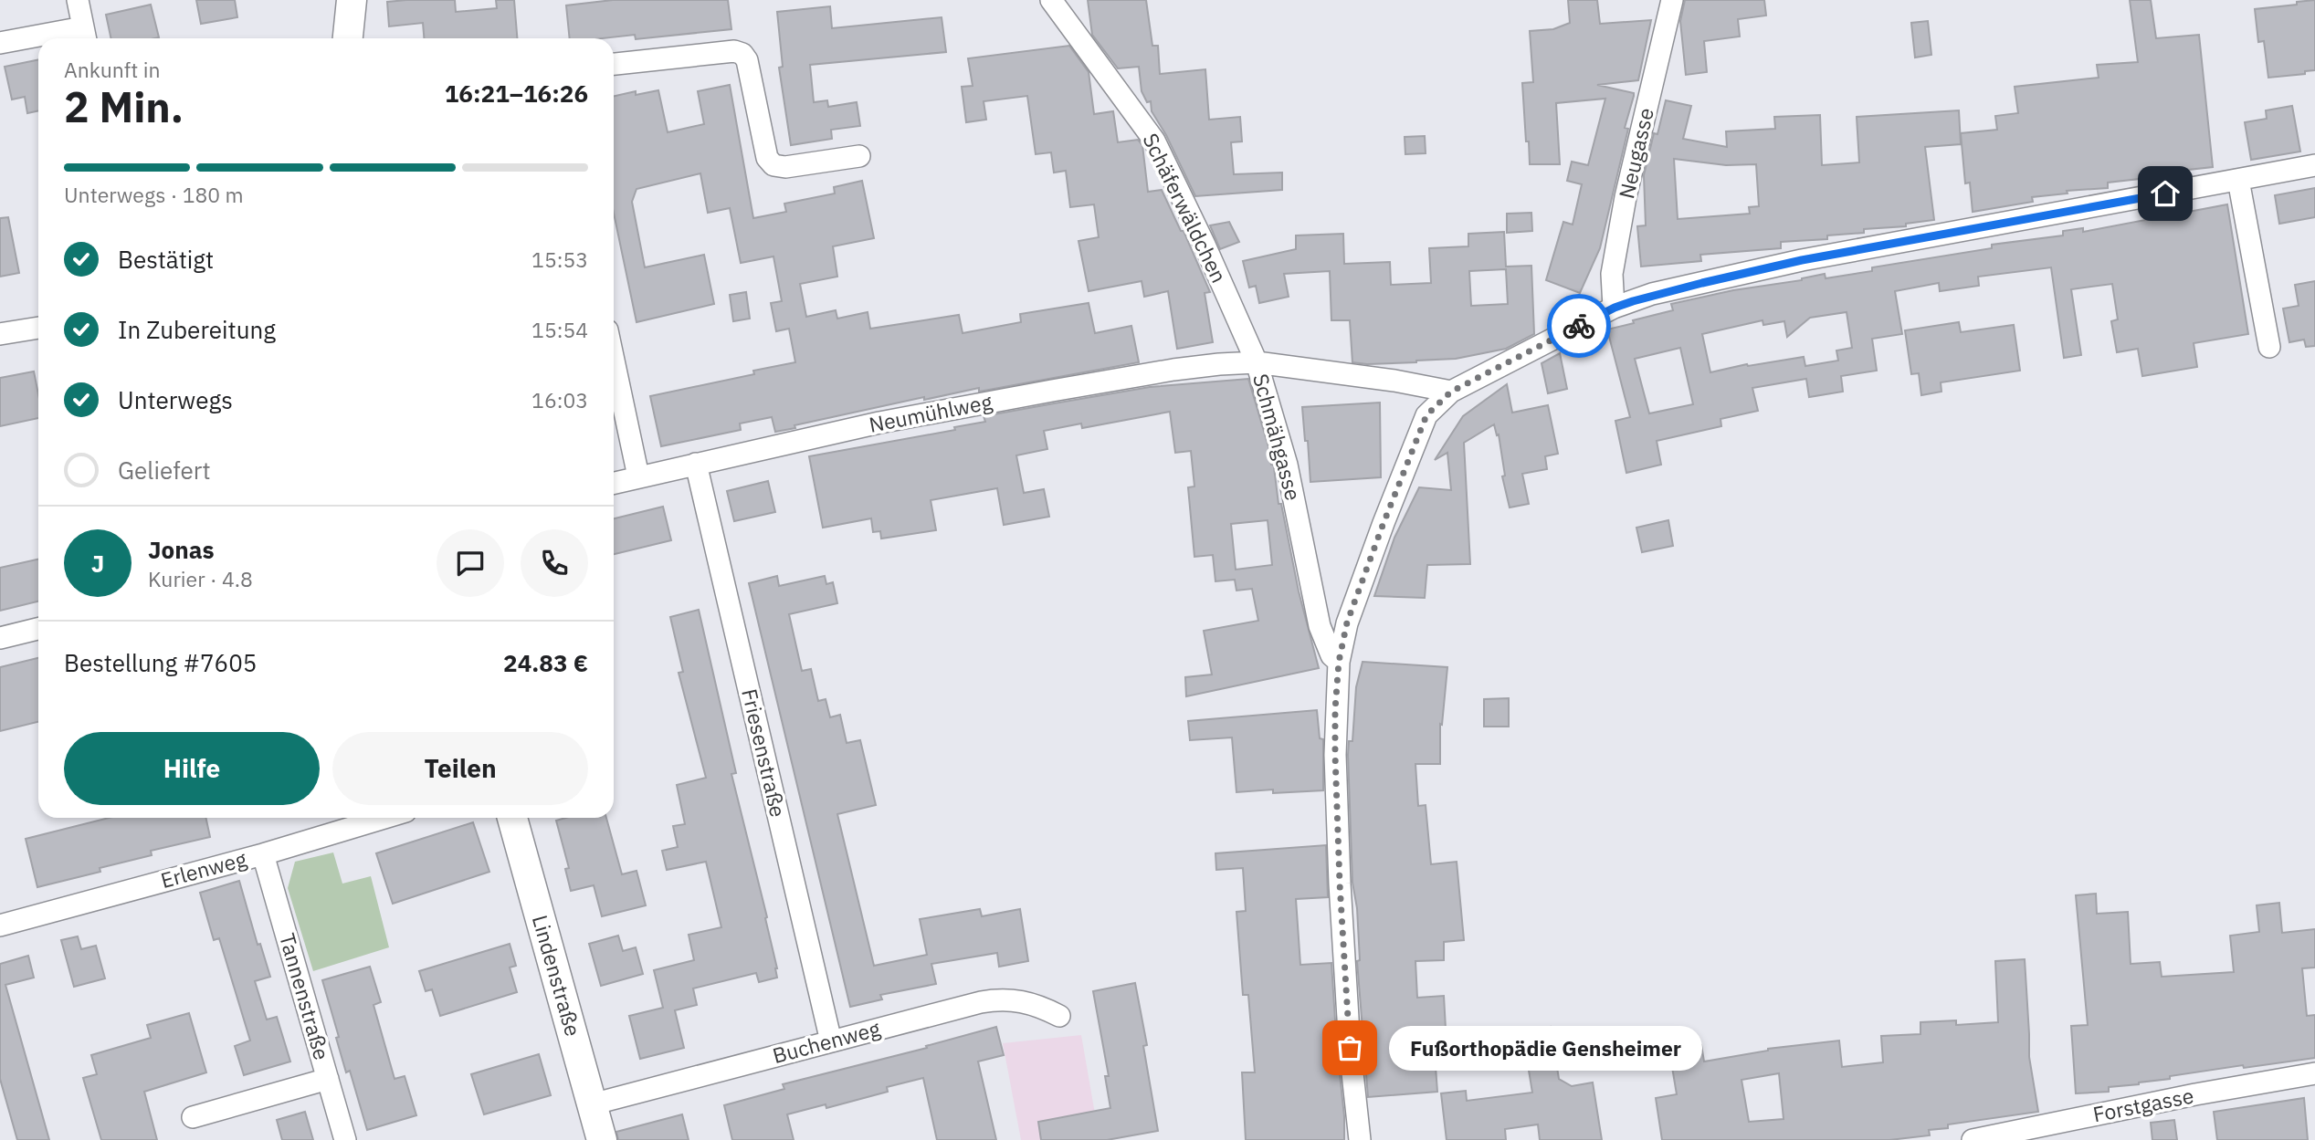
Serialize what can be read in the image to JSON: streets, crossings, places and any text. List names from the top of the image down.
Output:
{
  "streets": {
    "main road": ["Lindenstraße"],
    "street": [
      "Neugasse",
      "Schäferwäldchen",
      "Neumühlweg",
      "Schmähgasse",
      "Friesenstraße",
      "Erlenweg",
      "Tannenstraße",
      "Buchenweg",
      "Forstgasse"
    ]
  },
  "crossings": [
    ["Schäferwäldchen", "Neumühlweg"],
    ["Schäferwäldchen", "Schmähgasse"],
    ["Neumühlweg", "Schmähgasse"],
    ["Neumühlweg", "Friesenstraße"],
    ["Friesenstraße", "Buchenweg"],
    ["Erlenweg", "Tannenstraße"],
    ["Lindenstraße", "Buchenweg"]
  ],
  "places": ["Fußorthopädie Gensheimer"],
  "page": {
    "heading": ["2 Min.", "Ankunft in", "16:21–16:26"],
    "panel": [
      "Jonas",
      "Kurier · 4.8",
      "Bestellung #7605",
      "24.83 €"
    ],
    "bar": "Unterwegs · 180 m",
    "list": [
      ["Bestätigt", "15:53"],
      ["In Zubereitung", "15:54"],
      ["Unterwegs", "16:03"],
      "Geliefert"
    ],
    "round": "J",
    "buttons": ["Hilfe", "Teilen"],
    "bubble": "Fußorthopädie Gensheimer"
  }
}
